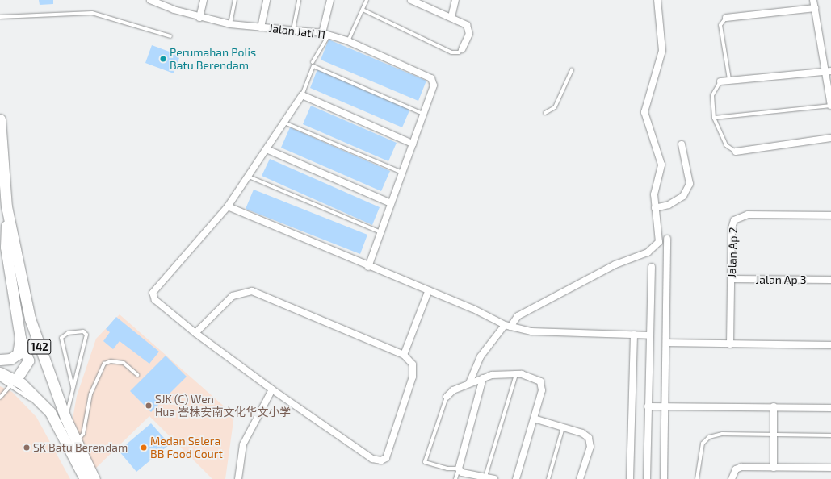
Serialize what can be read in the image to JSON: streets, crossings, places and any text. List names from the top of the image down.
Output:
{
  "streets": {
    "main road": ["142"],
    "street": ["Jalan Jati 11", "Jalan Ap 2", "Jalan Ap 3"]
  },
  "crossings": [
    ["Jalan Ap 2", "Jalan Ap 3"]
  ],
  "places": [
    "Perumahan Polis Batu Berendam",
    "SJK (C) Wen Hua 峇株安南文化华文小学",
    "SK Batu Berendam",
    "Medan Selera BB Food Court"
  ]
}
